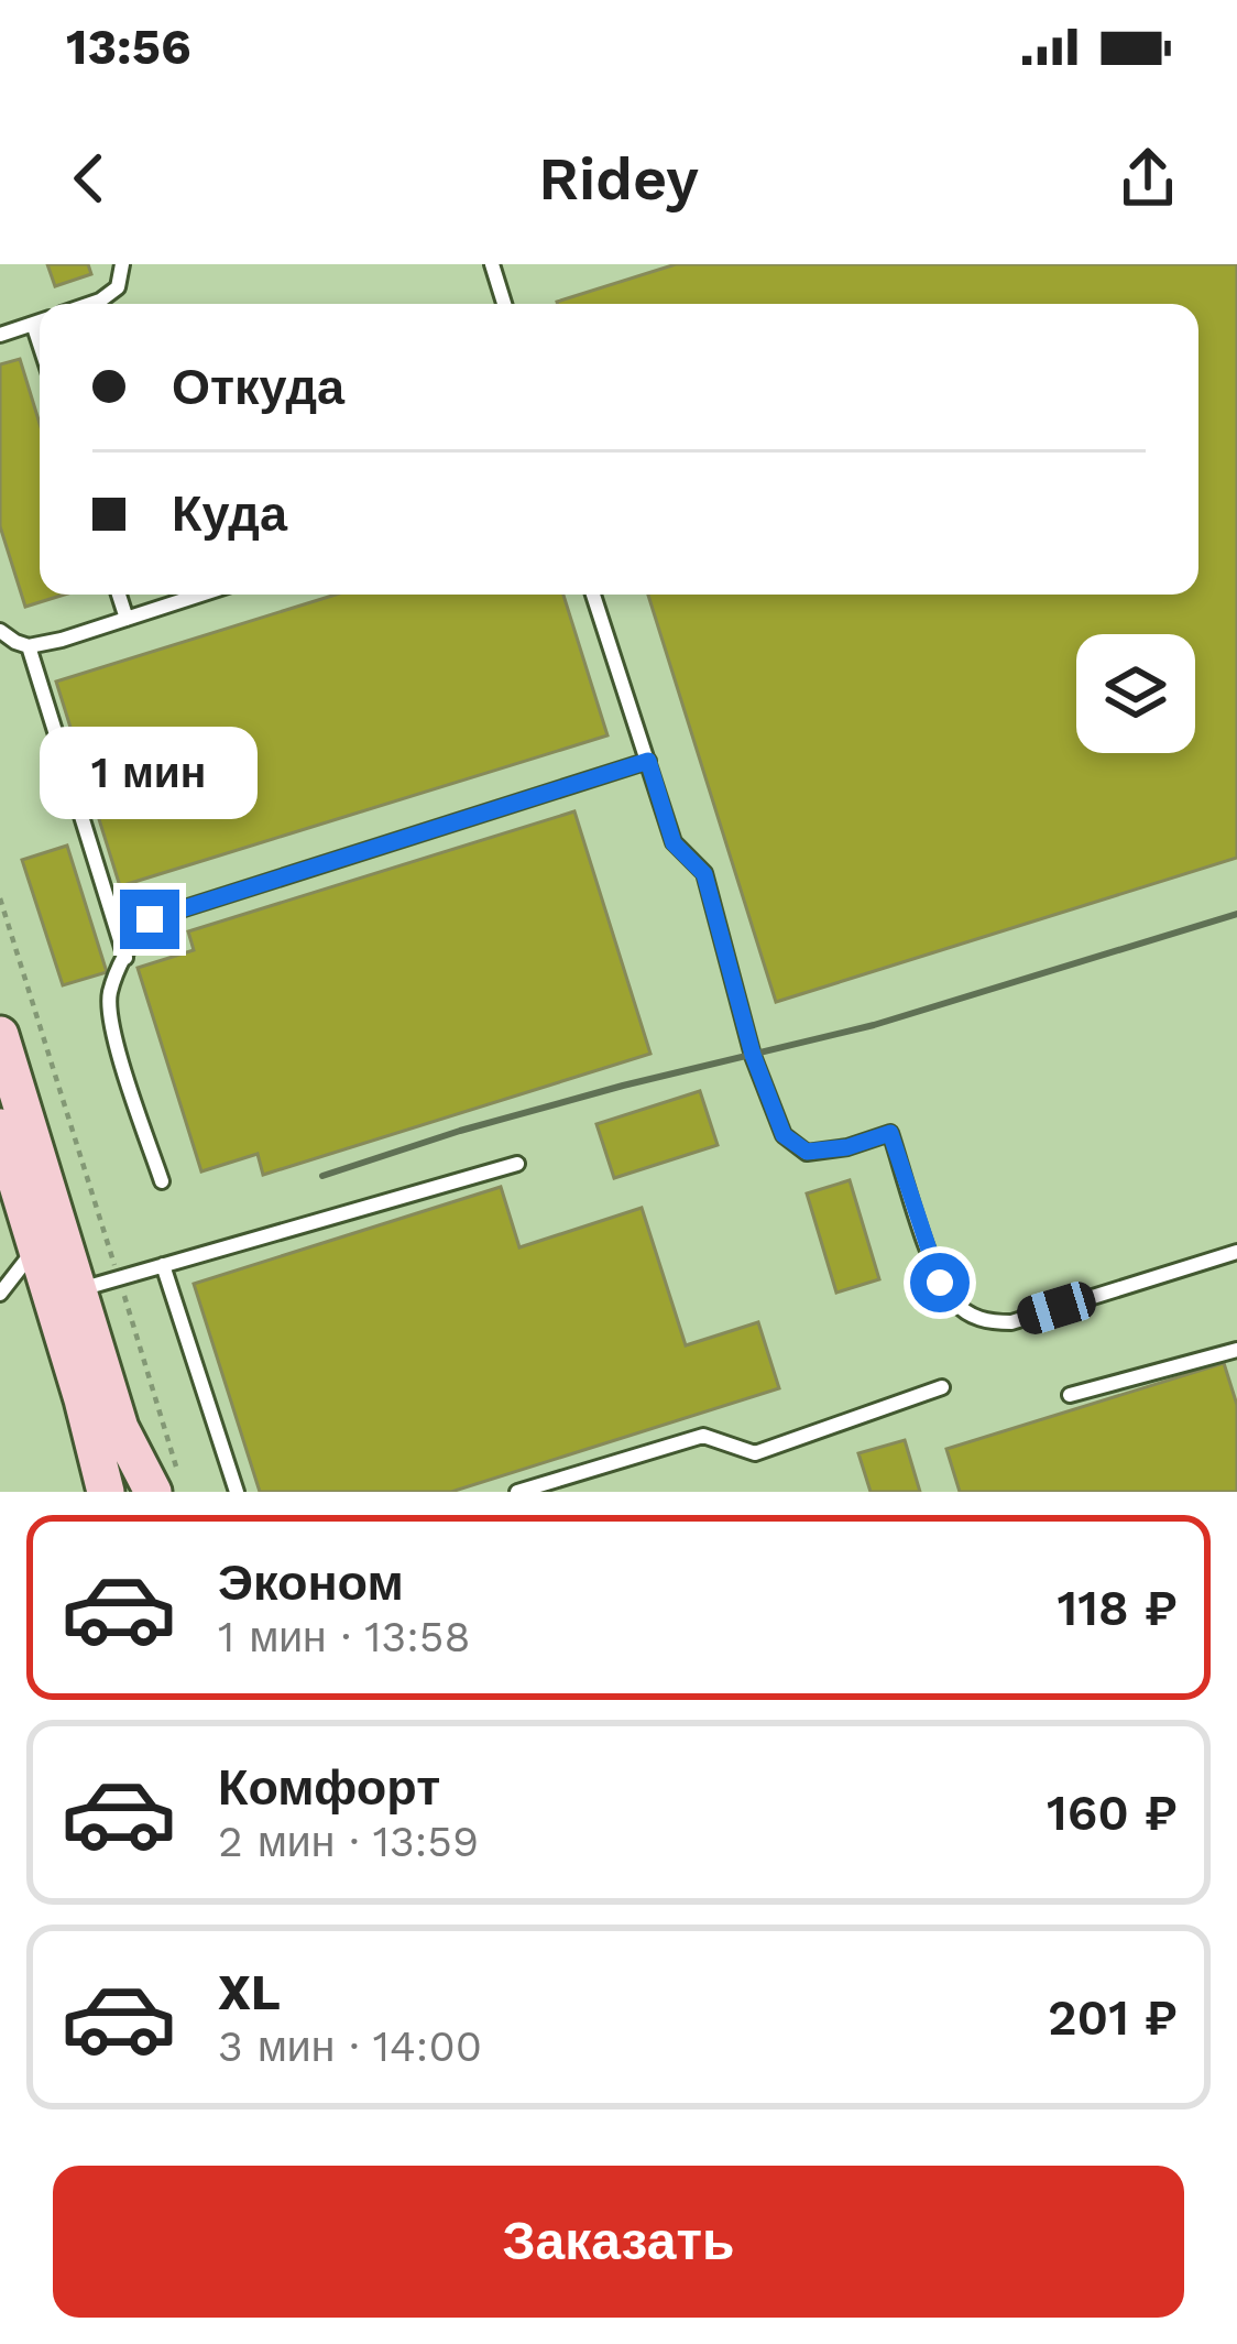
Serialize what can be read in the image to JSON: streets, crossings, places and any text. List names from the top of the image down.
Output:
{
  "page": {
    "status": "13:56",
    "header": "Ridey",
    "banner": ["Откуда", "Куда"],
    "bubble": "1 мин",
    "list": [
      {
        "name": "Эконом",
        "note": "1 мин · 13:58",
        "value": "118 ₽"
      },
      {
        "name": "Комфорт",
        "note": "2 мин · 13:59",
        "value": "160 ₽"
      },
      {
        "name": "XL",
        "note": "3 мин · 14:00",
        "value": "201 ₽"
      }
    ],
    "buttons": "Заказать"
  }
}
